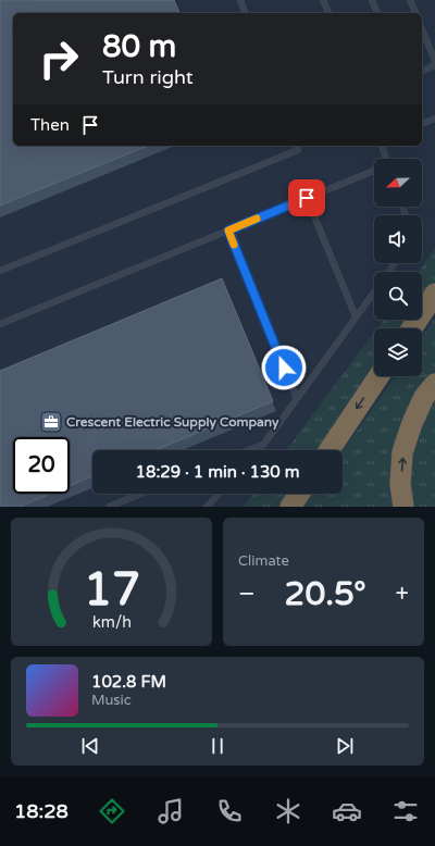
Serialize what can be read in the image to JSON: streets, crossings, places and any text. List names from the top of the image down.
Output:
{
  "places": {
    "office": ["Crescent Electric Supply Company"]
  },
  "north": "left",
  "page": {
    "turn": ["80 m", "Turn right"],
    "then": "Then",
    "limit": "20",
    "trip": "18:29 · 1 min · 130 m",
    "tile": "Climate",
    "heat": ["−", "20.5°", "+"],
    "song": ["102.8 FM", "Music"],
    "tabs": "18:28",
    "gauge": ["17", "km/h"]
  }
}
